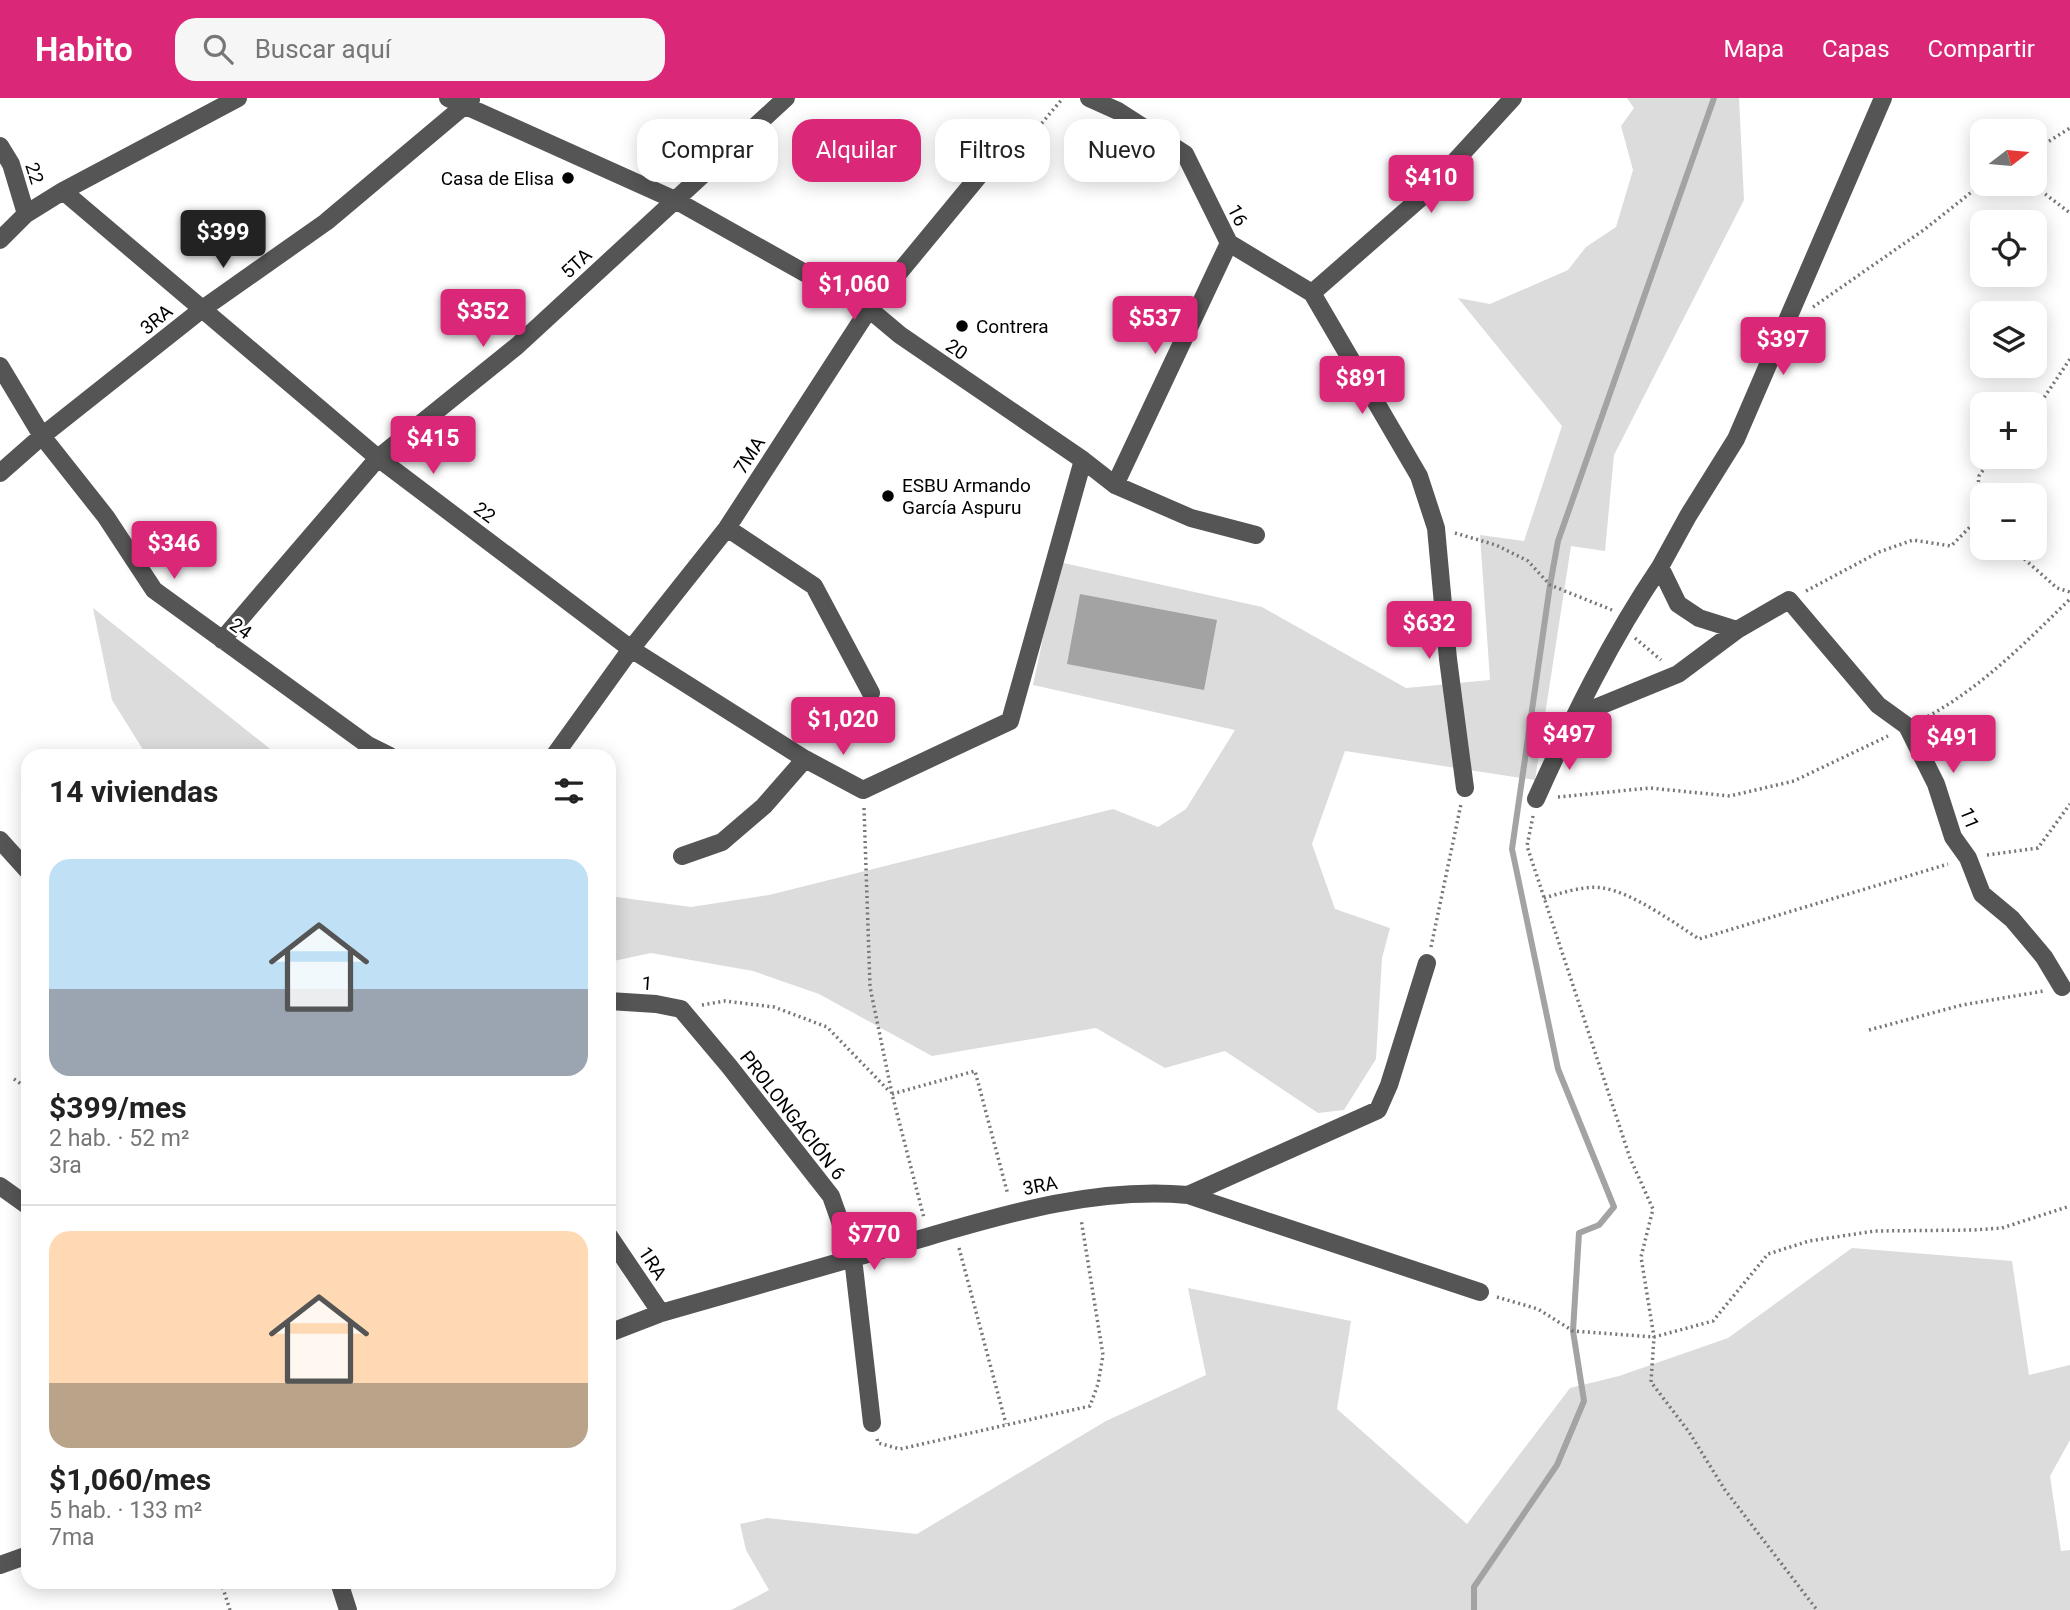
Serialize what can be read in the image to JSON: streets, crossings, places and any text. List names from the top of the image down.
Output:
{
  "streets": {
    "street": [
      "22",
      "16",
      "5TA",
      "3RA",
      "20",
      "7MA",
      "24",
      "11",
      "1",
      "PROLONGACIÓN 6",
      "1RA"
    ]
  },
  "crossings": [
    ["22", "5TA"],
    ["22", "3RA"],
    ["22", "7MA"],
    ["5TA", "20"],
    ["5TA", "24"],
    ["3RA", "20"],
    ["3RA", "24"],
    ["3RA", "PROLONGACIÓN 6"],
    ["3RA", "1RA"],
    ["20", "7MA"],
    ["1", "PROLONGACIÓN 6"]
  ],
  "places": ["Casa de Elisa", "Contrera", "ESBU Armando García Aspuru"],
  "north": "right",
  "page": {
    "header": "Habito",
    "search": "Buscar aquí",
    "nav": ["Mapa", "Capas", "Compartir"],
    "map_buttons": ["+", "−"],
    "chip": [
      "Comprar",
      "Alquilar",
      "Filtros",
      "Nuevo"
    ],
    "price": [
      "$410",
      "$399",
      "$1,060",
      "$352",
      "$537",
      "$397",
      "$891",
      "$415",
      "$346",
      "$632",
      "$1,020",
      "$497",
      "$491",
      "$770"
    ],
    "heading": "14 viviendas",
    "list": [
      {
        "name": "$399/mes",
        "note": "2 hab. · 52 m² · 3ra"
      },
      {
        "name": "$1,060/mes",
        "note": "5 hab. · 133 m² · 7ma"
      }
    ]
  }
}
